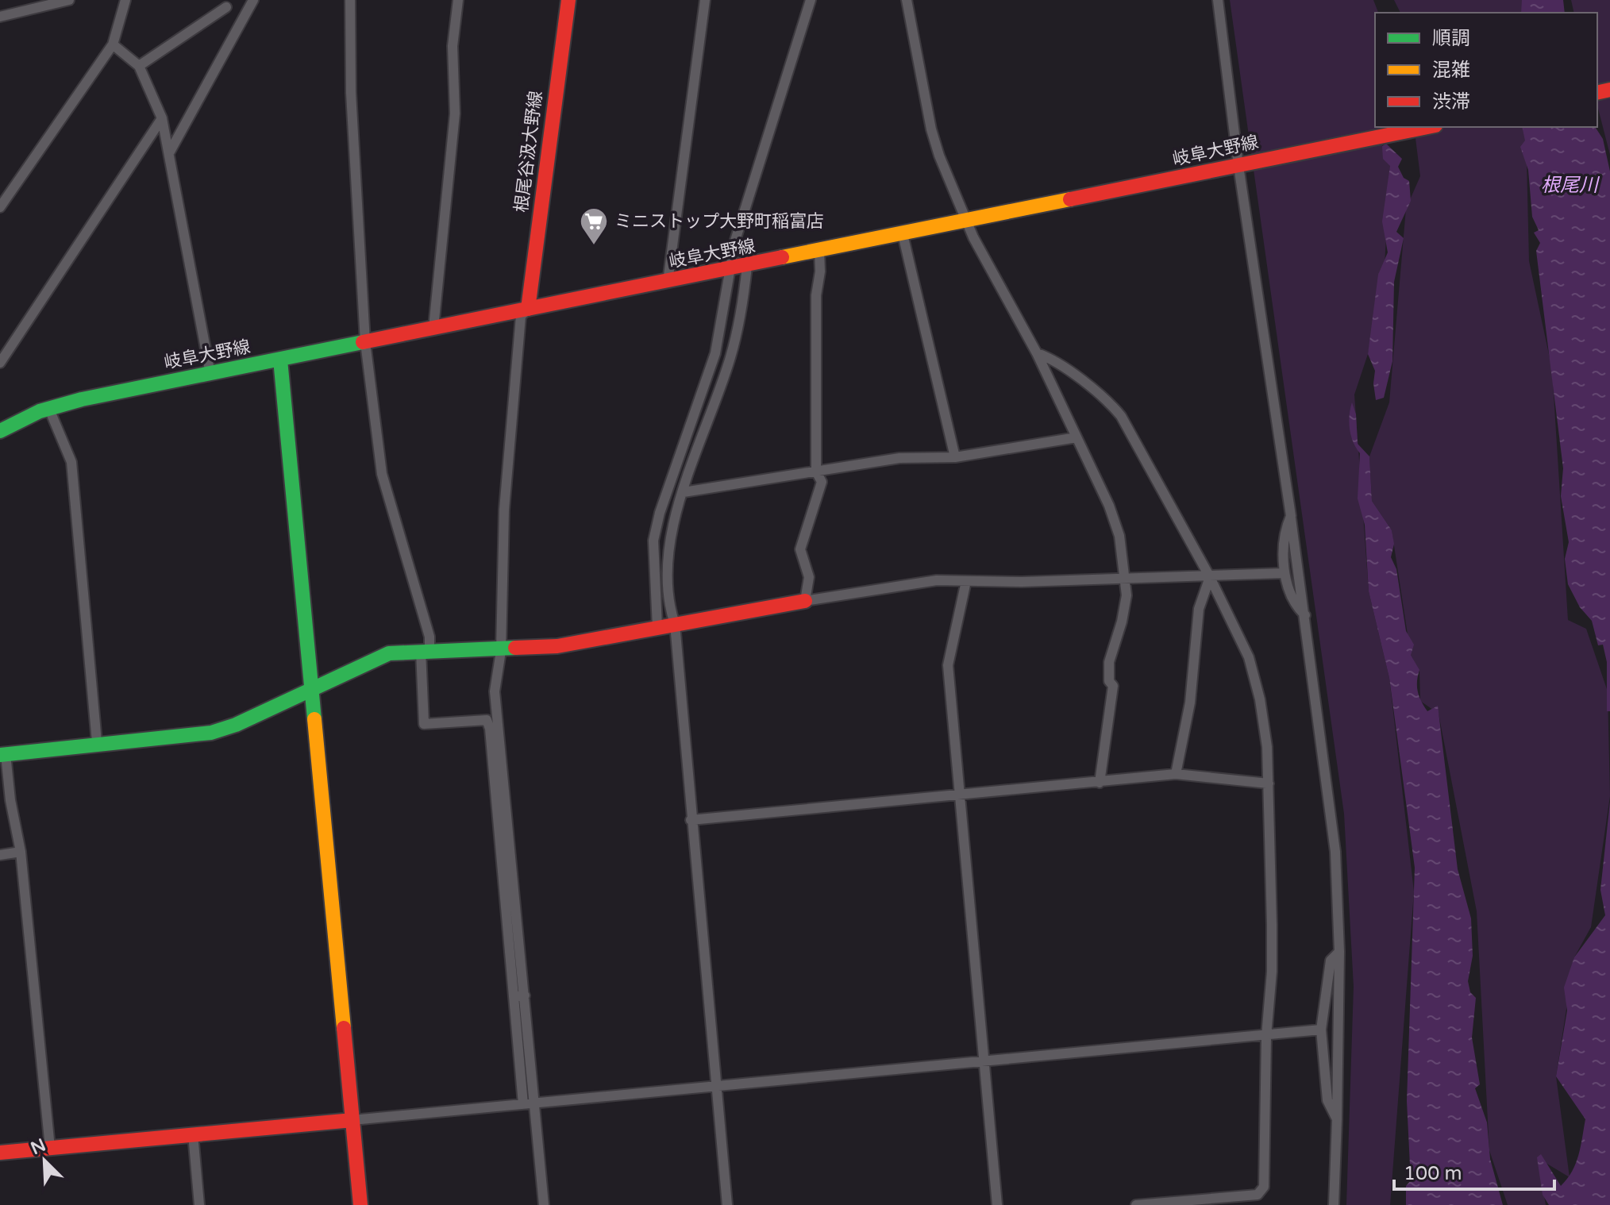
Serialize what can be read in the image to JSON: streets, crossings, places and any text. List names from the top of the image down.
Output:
{
  "streets": {
    "street": ["岐阜大野線", "根尾谷汲大野線"]
  },
  "crossings": [
    ["岐阜大野線", "根尾谷汲大野線"]
  ],
  "water": ["根尾川"],
  "places": {
    "supermarket": ["ミニストップ大野町稲富店"]
  },
  "legend": ["順調", "混雑", "渋滞"],
  "scale_bar": "100 m",
  "north": "top left"
}
